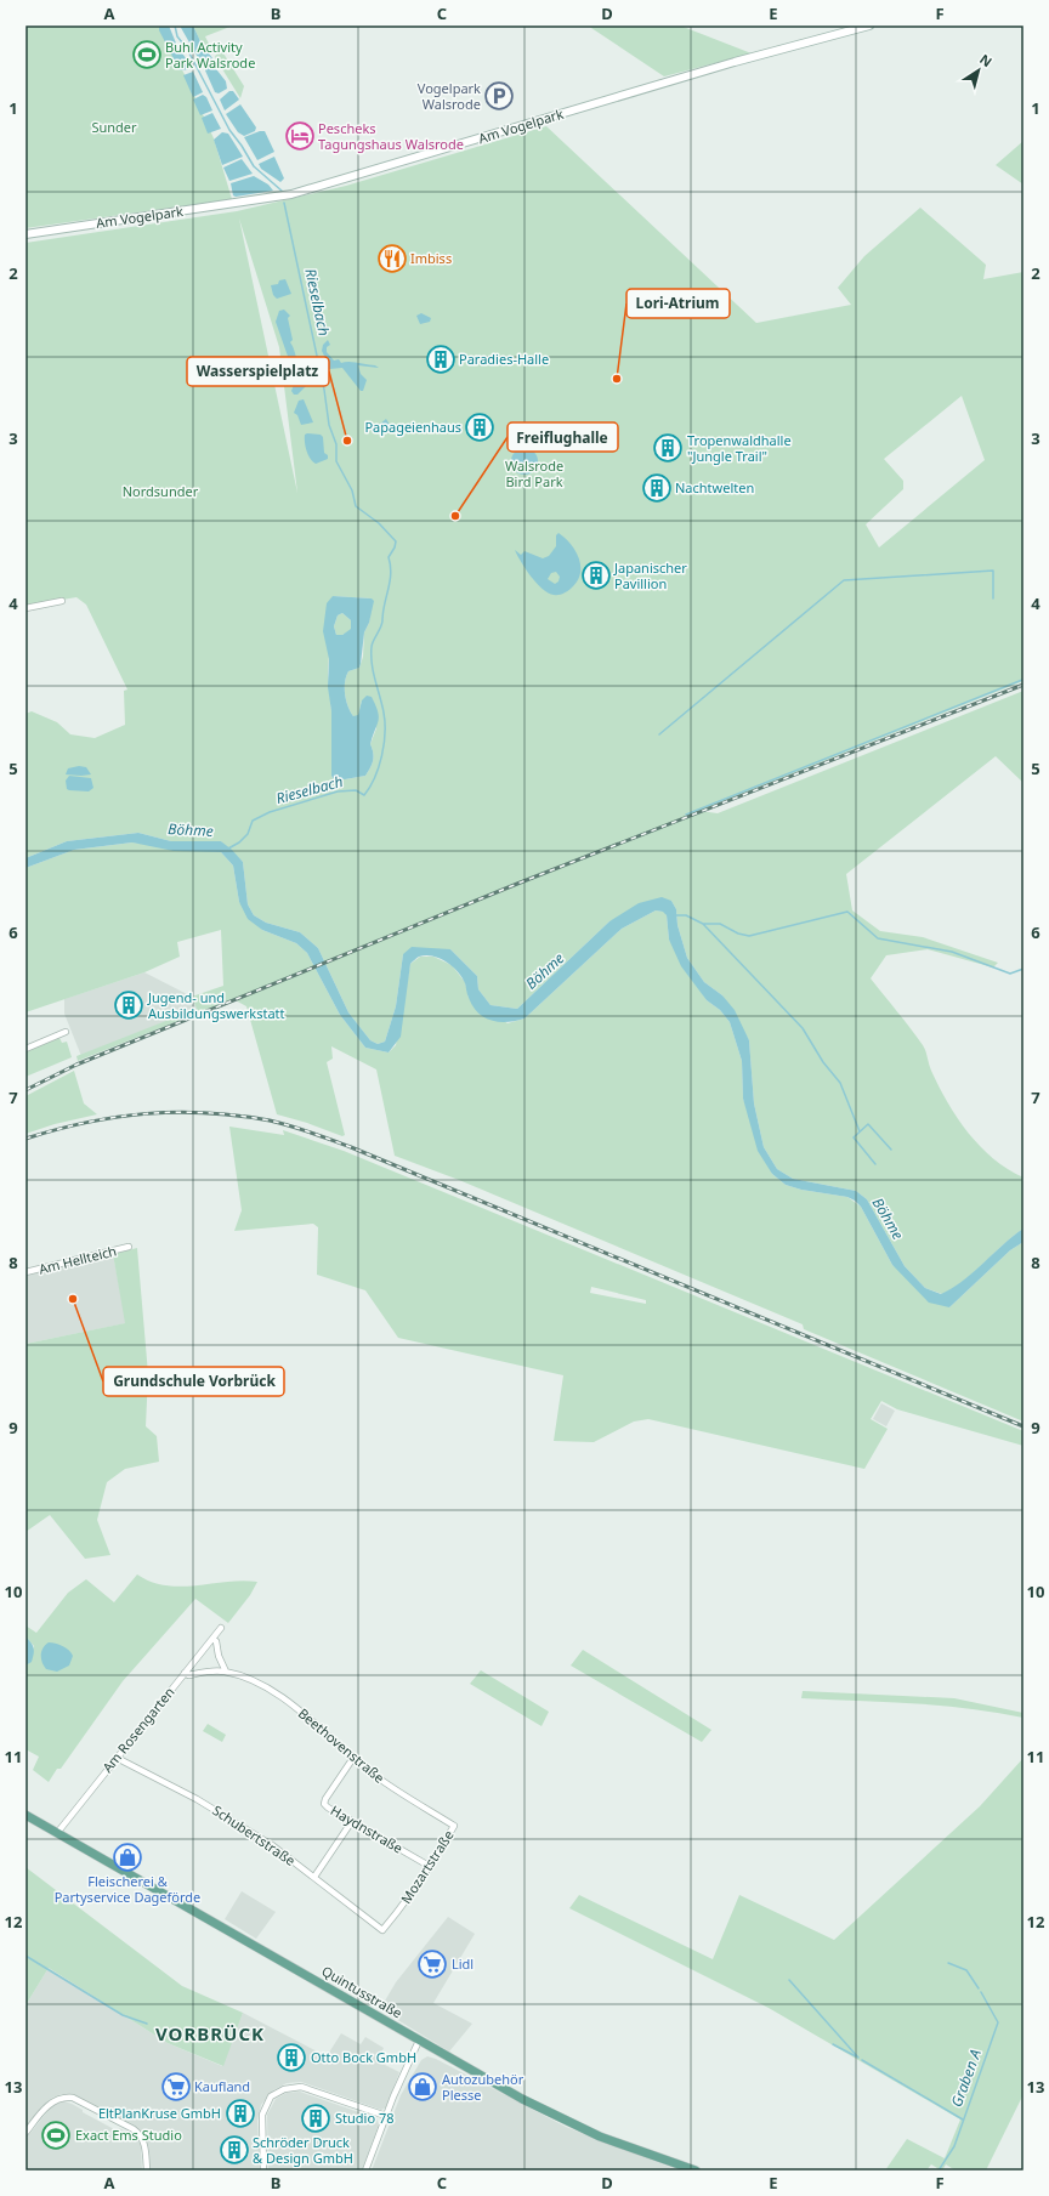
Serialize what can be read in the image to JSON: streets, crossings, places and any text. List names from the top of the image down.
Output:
{
  "streets": {
    "main road": ["Quintusstraße"],
    "street": [
      "Am Vogelpark",
      "Am Hellteich",
      "Am Rosengarten",
      "Beethovenstraße",
      "Haydnstraße",
      "Schubertstraße",
      "Mozartstraße"
    ]
  },
  "crossings": [
    ["Am Rosengarten", "Beethovenstraße"],
    ["Am Rosengarten", "Schubertstraße"],
    ["Am Rosengarten", "Quintusstraße"],
    ["Beethovenstraße", "Haydnstraße"],
    ["Beethovenstraße", "Mozartstraße"],
    ["Haydnstraße", "Mozartstraße"],
    ["Schubertstraße", "Mozartstraße"]
  ],
  "districts": ["VORBRÜCK"],
  "water": ["Rieselbach", "Böhme", "Graben A"],
  "parks": ["Sunder", "Walsrode Bird Park", "Nordsunder"],
  "places": {
    "sports": ["Buhl Activity Park Walsrode", "Exact Ems Studio"],
    "parking": ["Vogelpark Walsrode"],
    "hotel": ["Pescheks Tagungshaus Walsrode"],
    "restaurant": ["Imbiss"],
    "building": [
      "Paradies-Halle",
      "Papageienhaus",
      "Tropenwaldhalle \"Jungle Trail\"",
      "Nachtwelten",
      "Japanischer Pavillion",
      "Jugend- und Ausbildungswerkstatt",
      "Otto Bock GmbH",
      "EltPlanKruse GmbH",
      "Studio 78",
      "Schröder Druck & Design GmbH"
    ],
    "other": [
      "Lori-Atrium",
      "Wasserspielplatz",
      "Freiflughalle",
      "Grundschule Vorbrück"
    ],
    "shop": ["Fleischerei & Partyservice Dageförde", "Autozubehör Plesse"],
    "supermarket": ["Lidl", "Kaufland"]
  },
  "north": "top right",
  "grid": {
    "columns": [
      "A",
      "B",
      "C",
      "D",
      "E",
      "F"
    ],
    "rows": [
      "1",
      "2",
      "3",
      "4",
      "5",
      "6",
      "7",
      "8",
      "9",
      "10",
      "11",
      "12",
      "13"
    ]
  }
}
